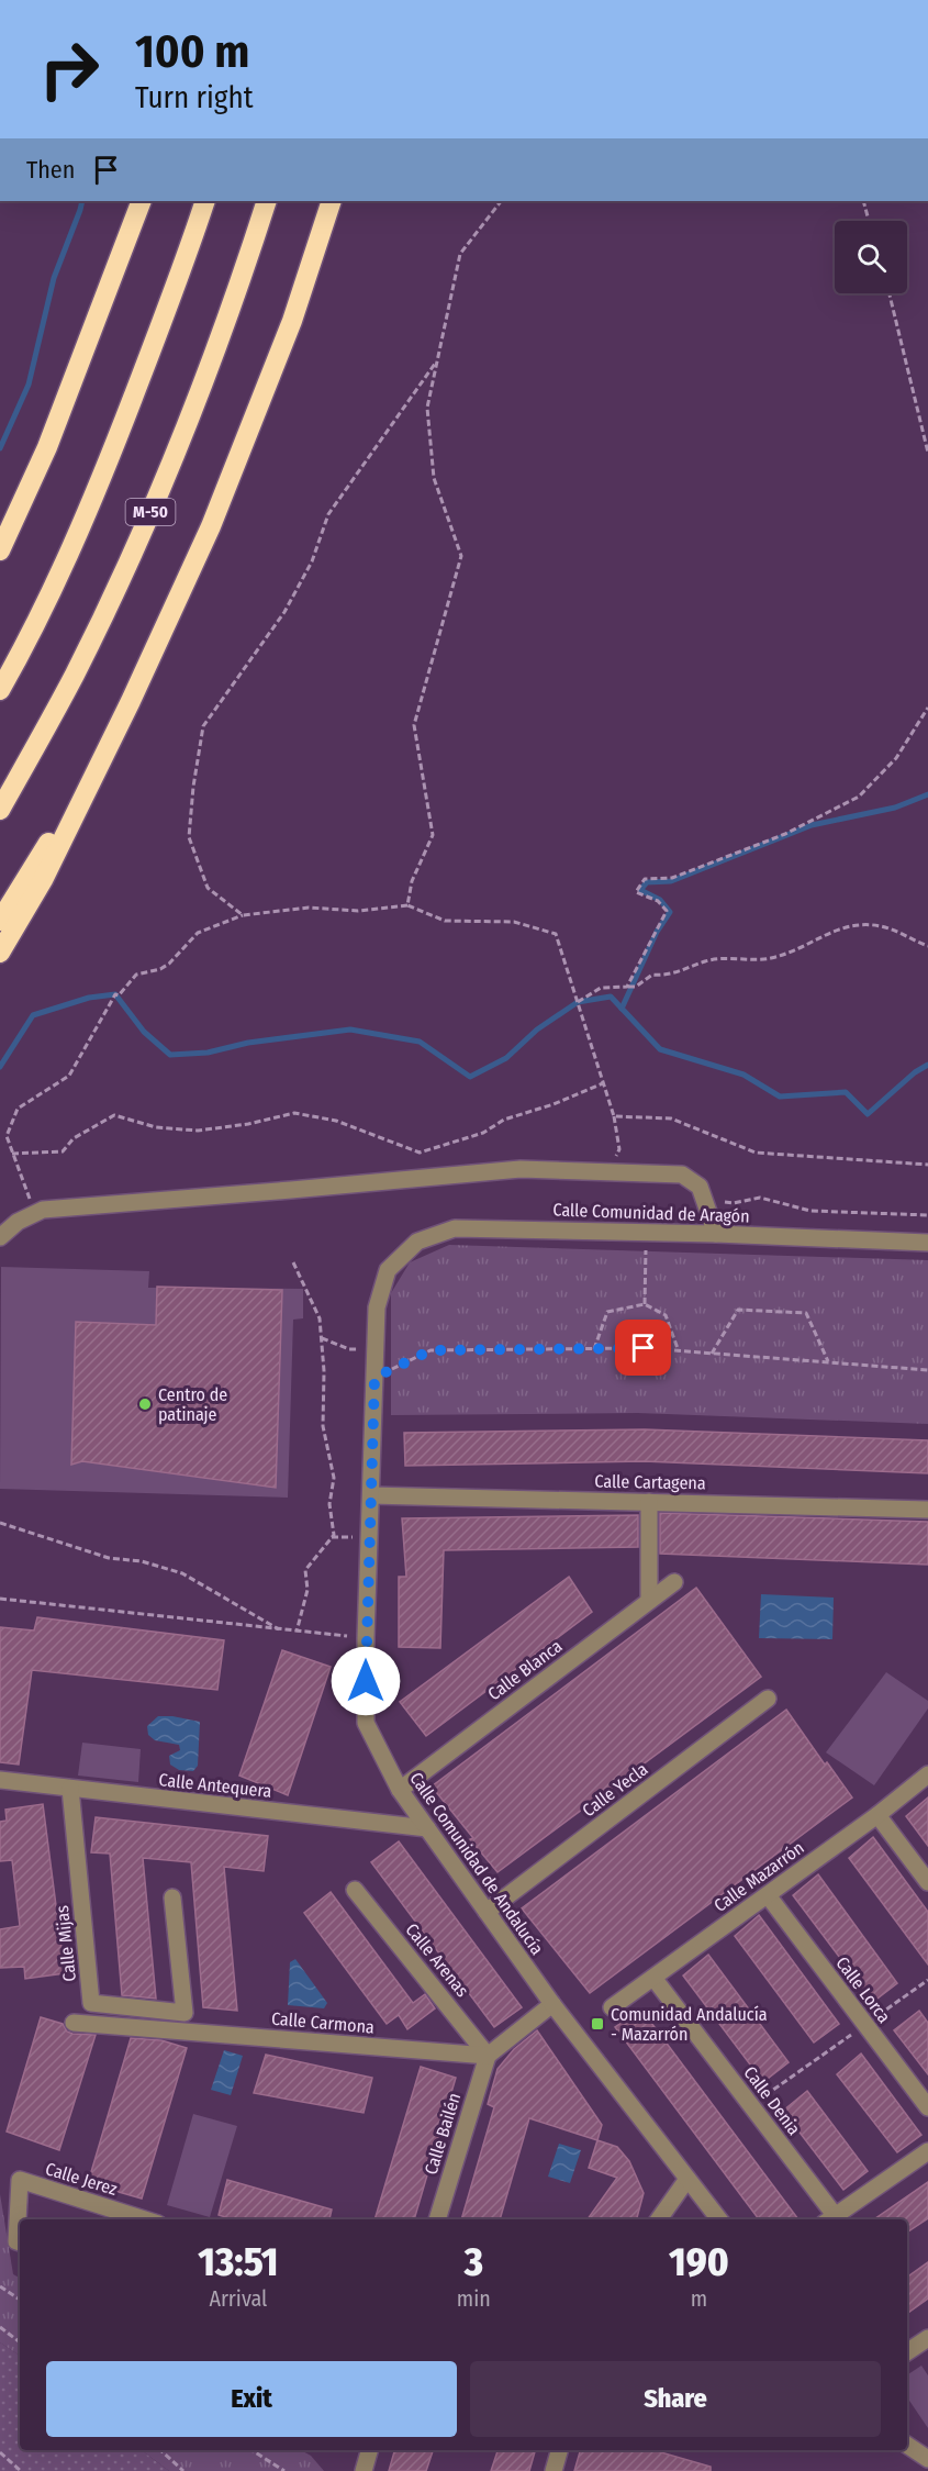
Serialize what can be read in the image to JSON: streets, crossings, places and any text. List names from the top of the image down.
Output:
{
  "streets": {
    "highway": ["M-50"],
    "street": [
      "Calle Comunidad de Aragón",
      "Calle Cartagena",
      "Calle Blanca",
      "Calle Antequera",
      "Calle Yecla",
      "Calle Comunidad de Andalucía",
      "Calle Mazarrón",
      "Calle Mijas",
      "Calle Arenas",
      "Calle Lorca",
      "Calle Carmona",
      "Calle Denia",
      "Calle Bailén",
      "Calle Jerez"
    ]
  },
  "crossings": [
    ["Calle Comunidad de Aragón", "Calle Comunidad de Andalucía"],
    ["Calle Cartagena", "Calle Comunidad de Andalucía"],
    ["Calle Blanca", "Calle Comunidad de Andalucía"],
    ["Calle Antequera", "Calle Comunidad de Andalucía"],
    ["Calle Antequera", "Calle Mijas"],
    ["Calle Yecla", "Calle Comunidad de Andalucía"],
    ["Calle Mazarrón", "Calle Lorca"],
    ["Calle Mazarrón", "Calle Denia"],
    ["Calle Arenas", "Calle Carmona"],
    ["Calle Arenas", "Calle Bailén"],
    ["Calle Carmona", "Calle Bailén"]
  ],
  "places": {
    "other": ["Centro de patinaje"],
    "transit": ["Comunidad Andalucía - Mazarrón"]
  },
  "page": {
    "turn": ["100 m", "Turn right"],
    "then": "Then",
    "eta": [
      "13:51",
      "Arrival",
      "3",
      "min",
      "190",
      "m"
    ],
    "buttons": ["Exit", "Share"]
  }
}
